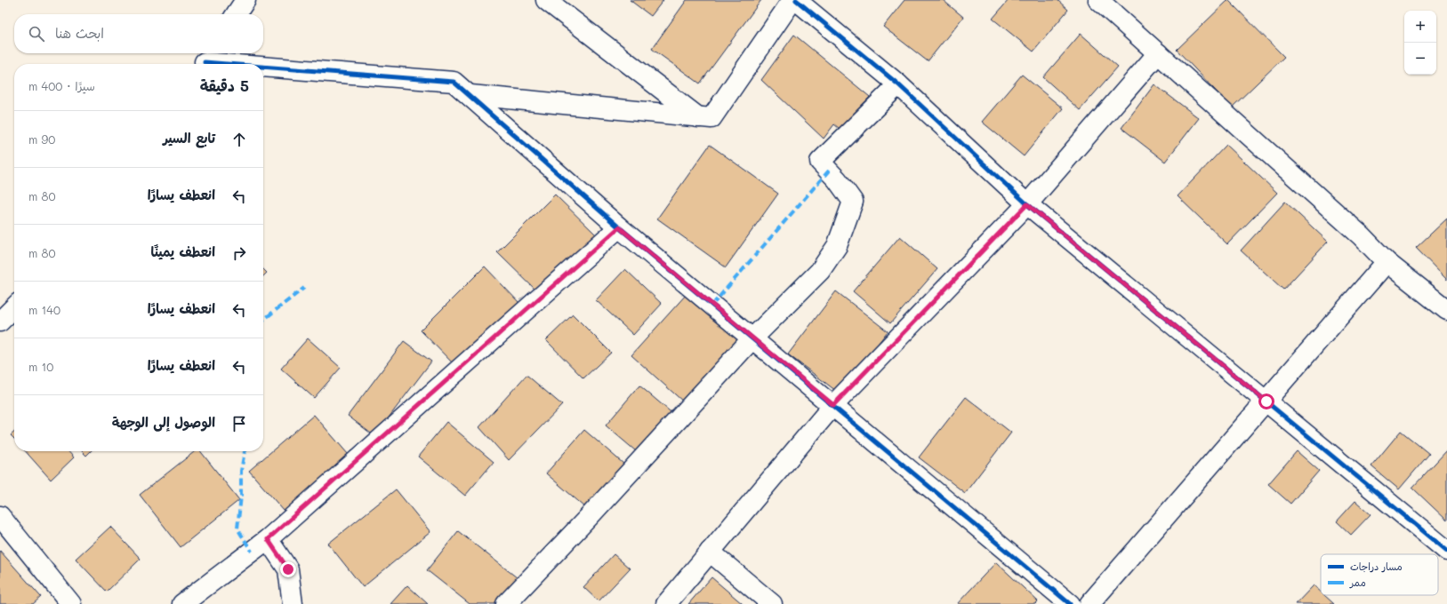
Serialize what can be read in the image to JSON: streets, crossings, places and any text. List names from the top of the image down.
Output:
{
  "legend": ["مسار دراجات", "ممر"],
  "page": {
    "map_buttons": ["+", "−"],
    "search": "ابحث هنا",
    "heading": ["5 دقيقة", "سيرًا · 400 m"],
    "list": [
      ["تابع السير", "90 m"],
      ["انعطف يسارًا", "80 m"],
      ["انعطف يمينًا", "80 m"],
      ["انعطف يسارًا", "140 m"],
      ["انعطف يسارًا", "10 m"],
      "الوصول إلى الوجهة"
    ]
  }
}
